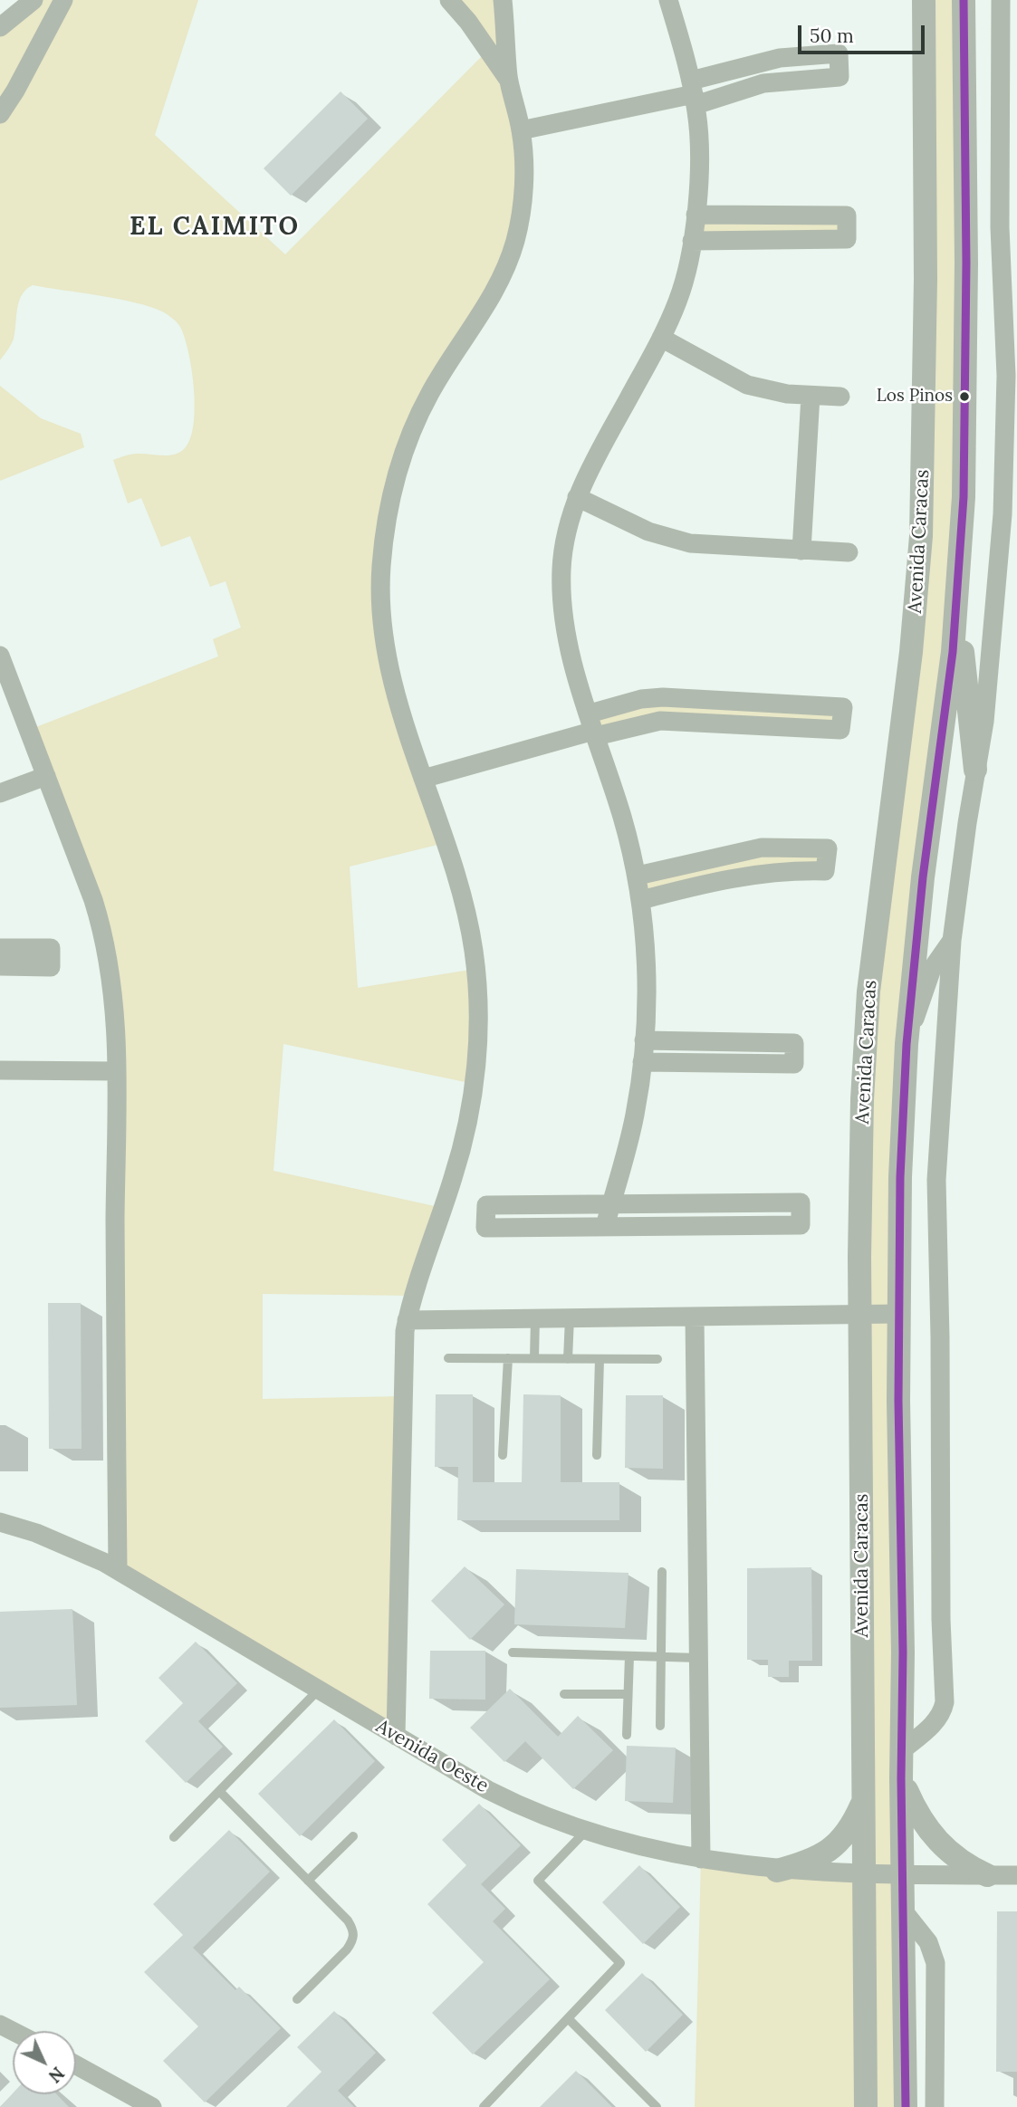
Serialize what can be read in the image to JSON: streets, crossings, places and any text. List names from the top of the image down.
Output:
{
  "streets": {
    "street": ["Avenida Caracas", "Avenida Oeste"]
  },
  "crossings": [
    ["Avenida Caracas", "Avenida Oeste"]
  ],
  "districts": ["EL CAIMITO"],
  "places": ["Los Pinos"],
  "scale_bar": "50 m",
  "north": "bottom right"
}
